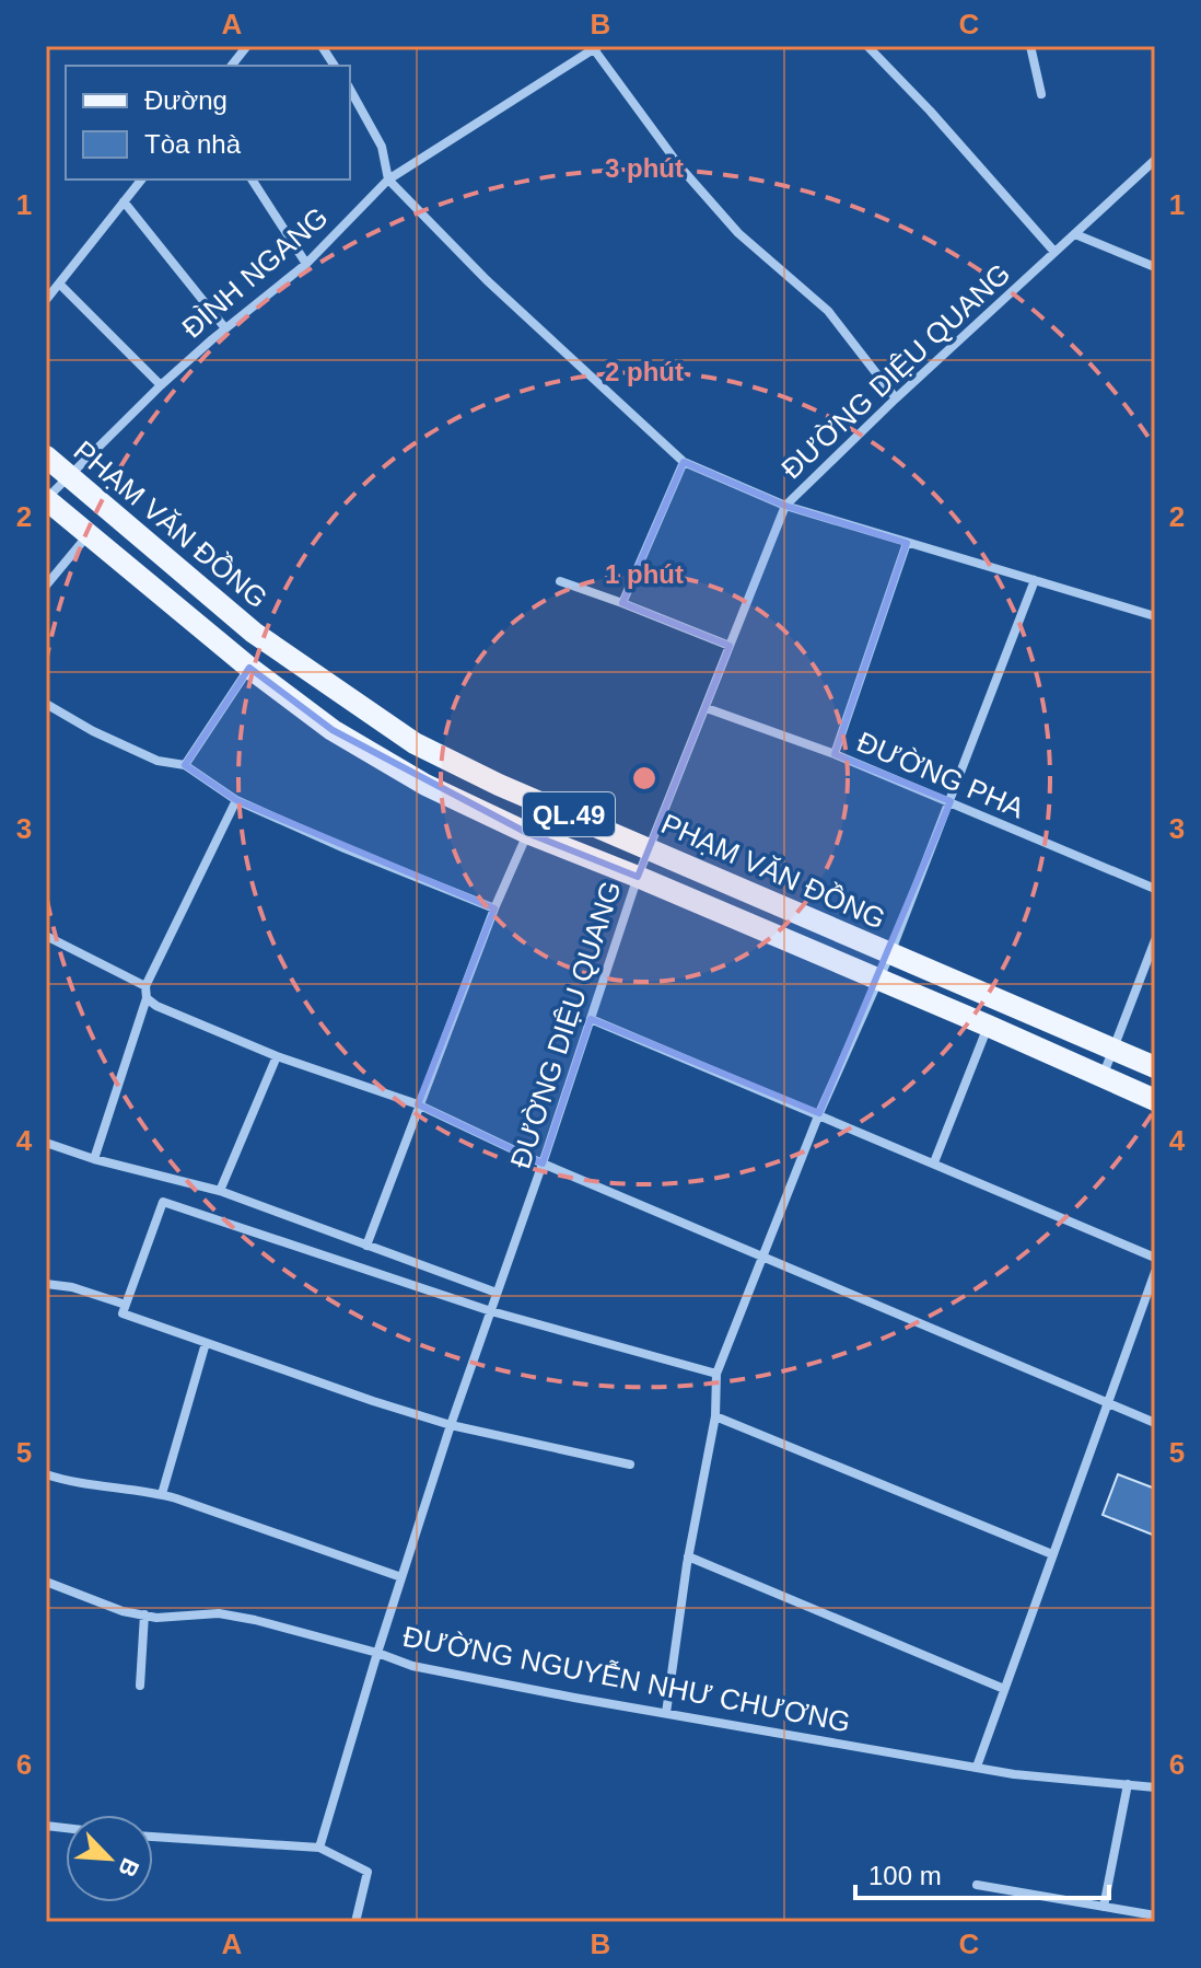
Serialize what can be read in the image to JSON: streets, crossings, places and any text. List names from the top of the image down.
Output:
{
  "streets": {
    "main road": ["PHẠM VĂN ĐỒNG", "QL.49"],
    "street": [
      "ĐÌNH NGANG",
      "ĐƯỜNG DIỆU QUANG",
      "ĐƯỜNG PHA",
      "ĐƯỜNG NGUYỄN NHƯ CHƯƠNG"
    ]
  },
  "crossings": [
    ["ĐÌNH NGANG", "PHẠM VĂN ĐỒNG"],
    ["ĐƯỜNG DIỆU QUANG", "PHẠM VĂN ĐỒNG"],
    ["ĐƯỜNG DIỆU QUANG", "ĐƯỜNG PHA"],
    ["ĐƯỜNG DIỆU QUANG", "ĐƯỜNG NGUYỄN NHƯ CHƯƠNG"]
  ],
  "legend": ["Đường", "Tòa nhà"],
  "scale_bar": "100 m",
  "north": "bottom right",
  "grid": {
    "columns": ["A", "B", "C"],
    "rows": [
      "1",
      "2",
      "3",
      "4",
      "5",
      "6"
    ]
  },
  "rings": ["3 phút", "2 phút", "1 phút"]
}
